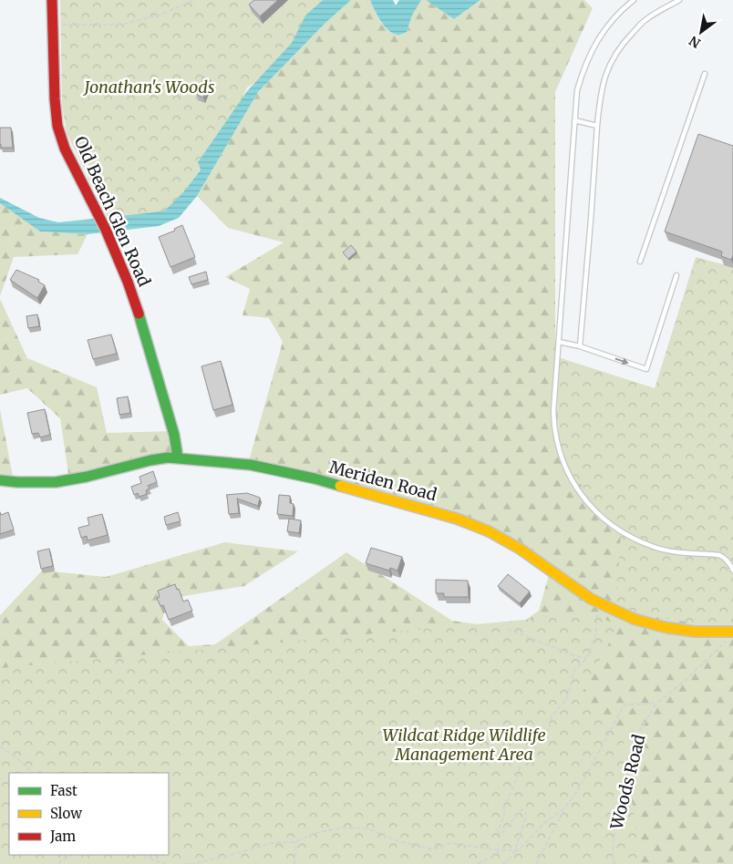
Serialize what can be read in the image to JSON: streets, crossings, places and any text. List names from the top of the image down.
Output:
{
  "streets": {
    "street": ["Old Beach Glen Road", "Meriden Road"],
    "path": ["Woods Road"]
  },
  "crossings": [
    ["Old Beach Glen Road", "Meriden Road"]
  ],
  "parks": ["Jonathan's Woods", "Wildcat Ridge Wildlife Management Area"],
  "legend": ["Fast", "Slow", "Jam"],
  "north": "bottom left"
}
